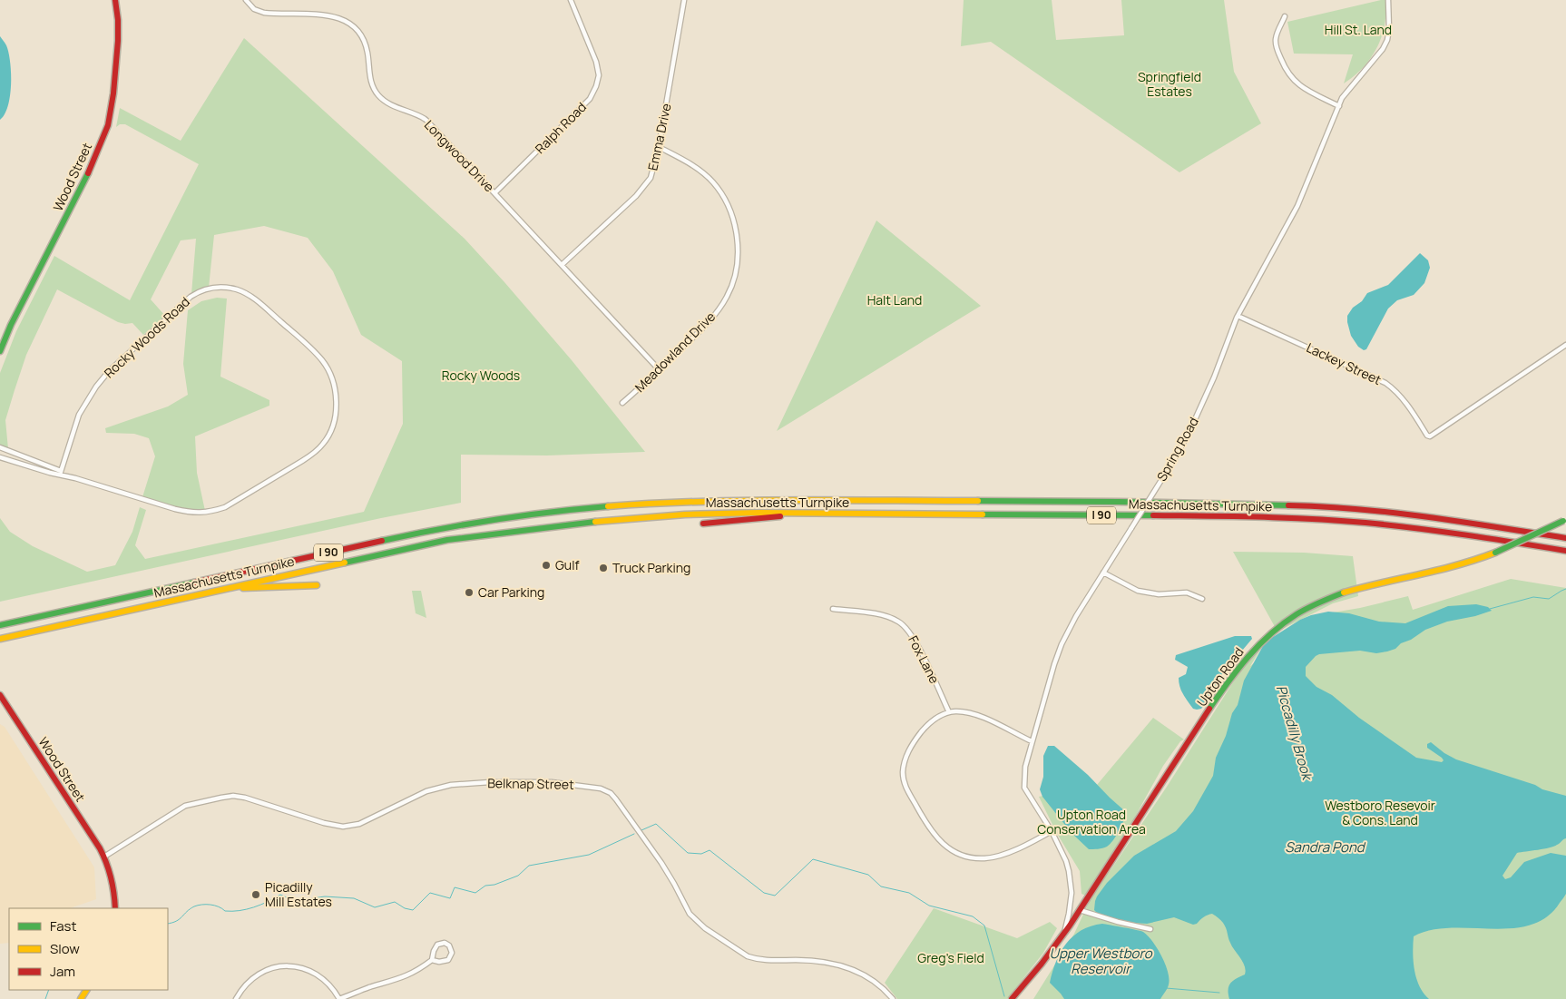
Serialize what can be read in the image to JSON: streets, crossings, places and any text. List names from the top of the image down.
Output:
{
  "streets": {
    "main road": [
      "Wood Street",
      "Massachusetts Turnpike",
      "I 90",
      "Upton Road"
    ],
    "street": [
      "Ralph Road",
      "Emma Drive",
      "Longwood Drive",
      "Rocky Woods Road",
      "Meadowland Drive",
      "Lackey Street",
      "Spring Road",
      "Fox Lane",
      "Belknap Street"
    ]
  },
  "crossings": [
    ["Ralph Road", "Longwood Drive"],
    ["Emma Drive", "Longwood Drive"],
    ["Emma Drive", "Meadowland Drive"],
    ["Longwood Drive", "Meadowland Drive"],
    ["Wood Street", "Belknap Street"],
    ["Lackey Street", "Spring Road"],
    ["Spring Road", "Upton Road"]
  ],
  "water": ["Piccadilly Brook", "Sandra Pond", "Upper Westboro Reservoir"],
  "parks": [
    "Hill St. Land",
    "Springfield Estates",
    "Halt Land",
    "Rocky Woods",
    "Westboro Resevoir & Cons. Land",
    "Upton Road Conservation Area",
    "Greg's Field"
  ],
  "places": [
    "Gulf",
    "Truck Parking",
    "Car Parking",
    "Picadilly Mill Estates"
  ],
  "legend": ["Fast", "Slow", "Jam"]
}
